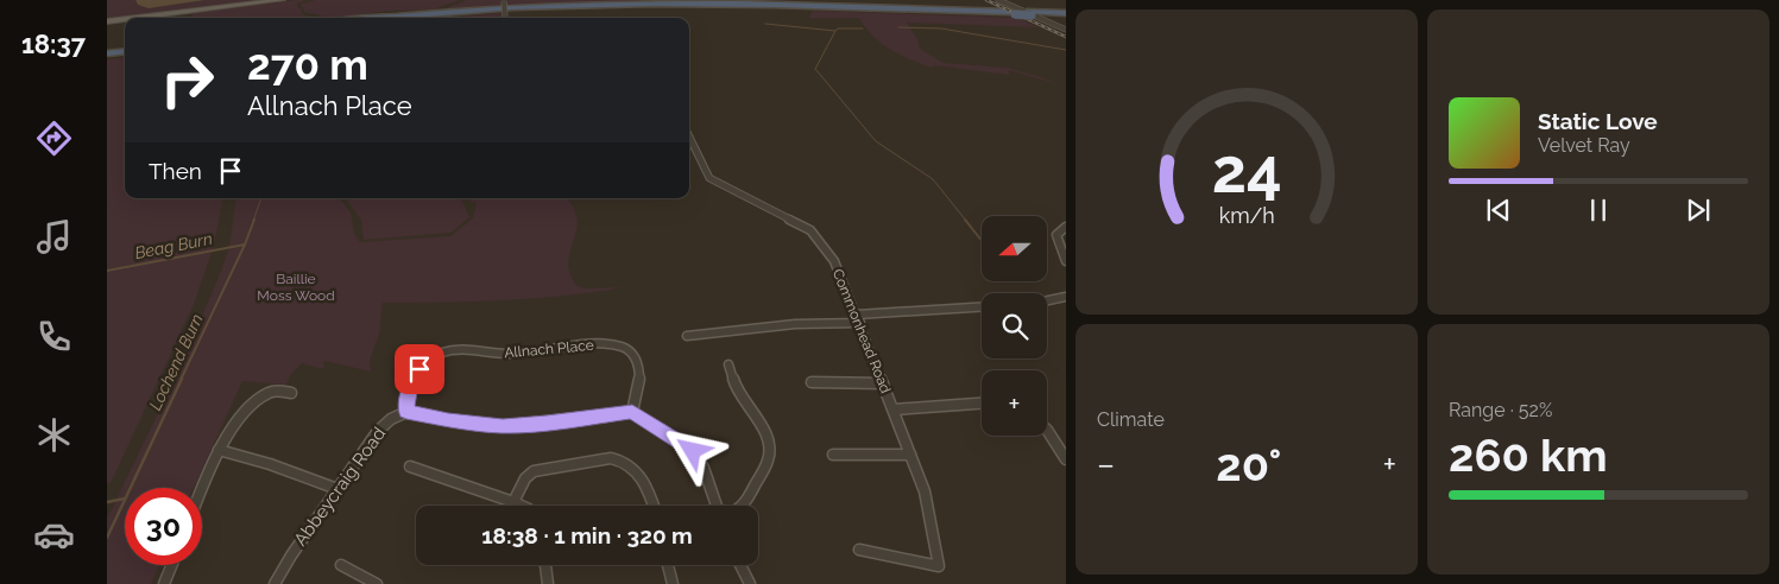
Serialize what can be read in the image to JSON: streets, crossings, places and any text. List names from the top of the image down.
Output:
{
  "streets": {
    "street": ["Commonhead Road", "Allnach Place", "Abbeycraig Road"]
  },
  "crossings": [
    ["Allnach Place", "Abbeycraig Road"]
  ],
  "water": ["Beag Burn", "Lochend Burn"],
  "parks": ["Baillie Moss Wood"],
  "north": "left",
  "page": {
    "tabs": "18:37",
    "turn": ["270 m", "Allnach Place"],
    "song": ["Static Love", "Velvet Ray"],
    "then": "Then",
    "map_buttons": "+",
    "tile": [
      "Climate",
      ["Range · 52%", "260 km"]
    ],
    "heat": ["−", "20°", "+"],
    "limit": "30",
    "trip": "18:38 · 1 min · 320 m",
    "gauge": ["24", "km/h"]
  }
}
